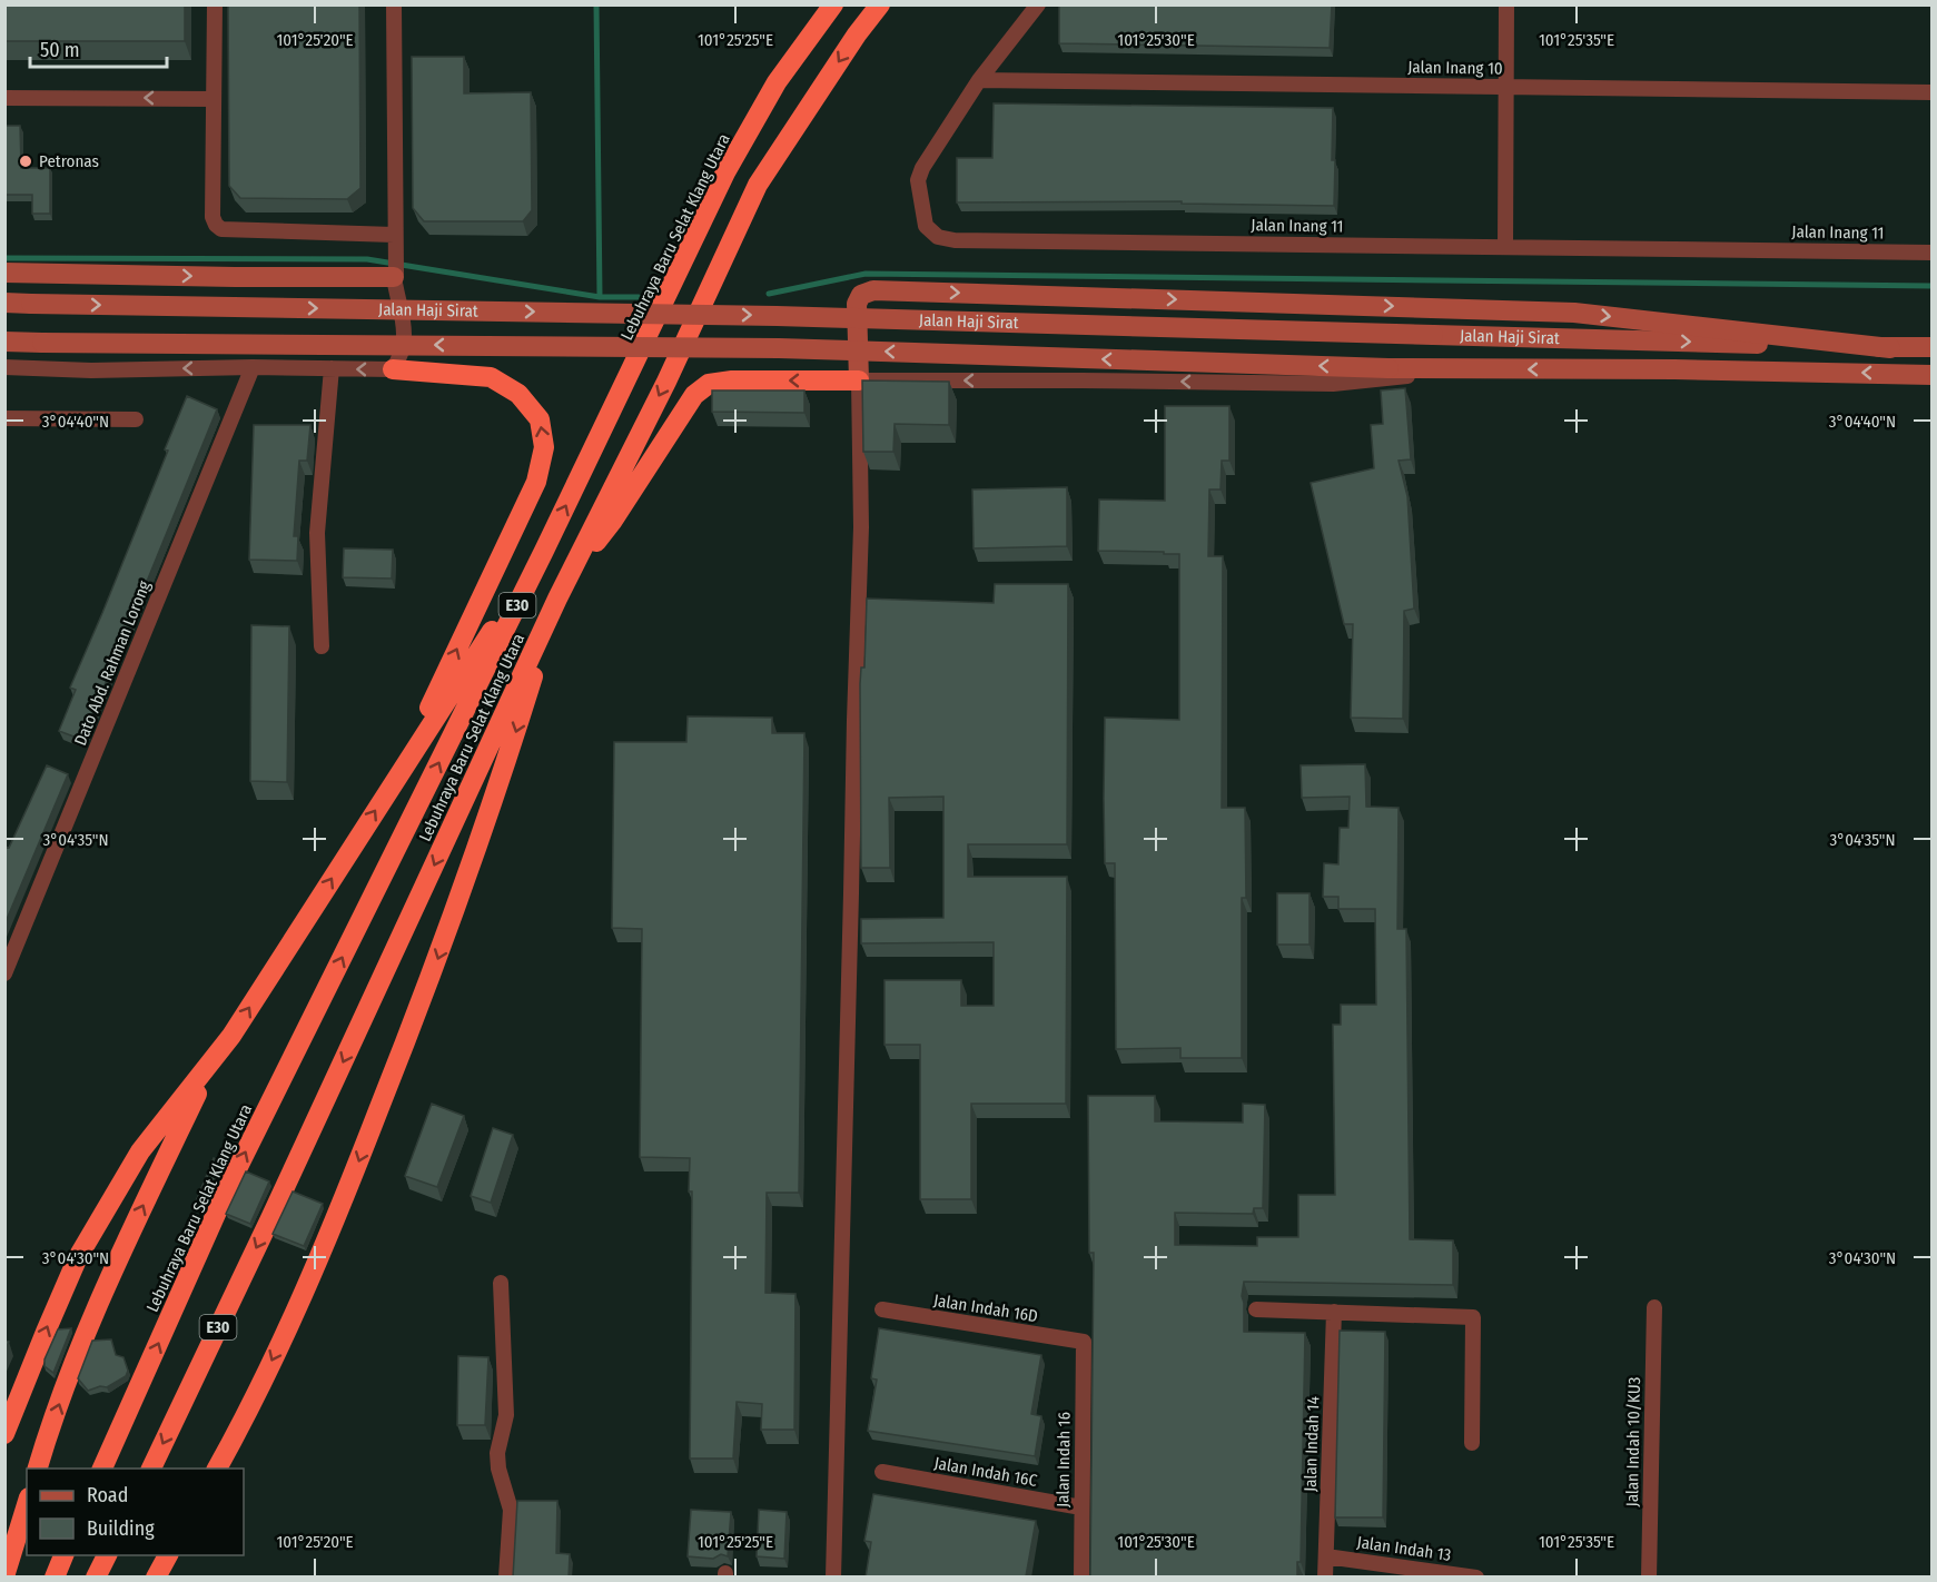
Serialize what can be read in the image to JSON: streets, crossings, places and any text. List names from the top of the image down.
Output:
{
  "streets": {
    "highway": ["Lebuhraya Baru Selat Klang Utara", "E30"],
    "main road": ["Jalan Haji Sirat"],
    "street": [
      "Jalan Inang 10",
      "Jalan Inang 11",
      "Dato Abd. Rahman Lorong",
      "Jalan Indah 16D",
      "Jalan Indah 10/KU3",
      "Jalan Indah 14",
      "Jalan Indah 16",
      "Jalan Indah 16C",
      "Jalan Indah 13"
    ]
  },
  "crossings": [
    ["Jalan Inang 10", "Jalan Inang 11"],
    ["Jalan Indah 16D", "Jalan Indah 16"],
    ["Jalan Indah 14", "Jalan Indah 13"],
    ["Jalan Indah 16", "Jalan Indah 16C"]
  ],
  "places": ["Petronas"],
  "legend": ["Road", "Building"],
  "scale_bar": "50 m",
  "coordinates": [
    "101°25'20\"E",
    "101°25'25\"E",
    "101°25'30\"E",
    "101°25'35\"E",
    "3°04'40\"N",
    "3°04'35\"N",
    "3°04'30\"N"
  ]
}
